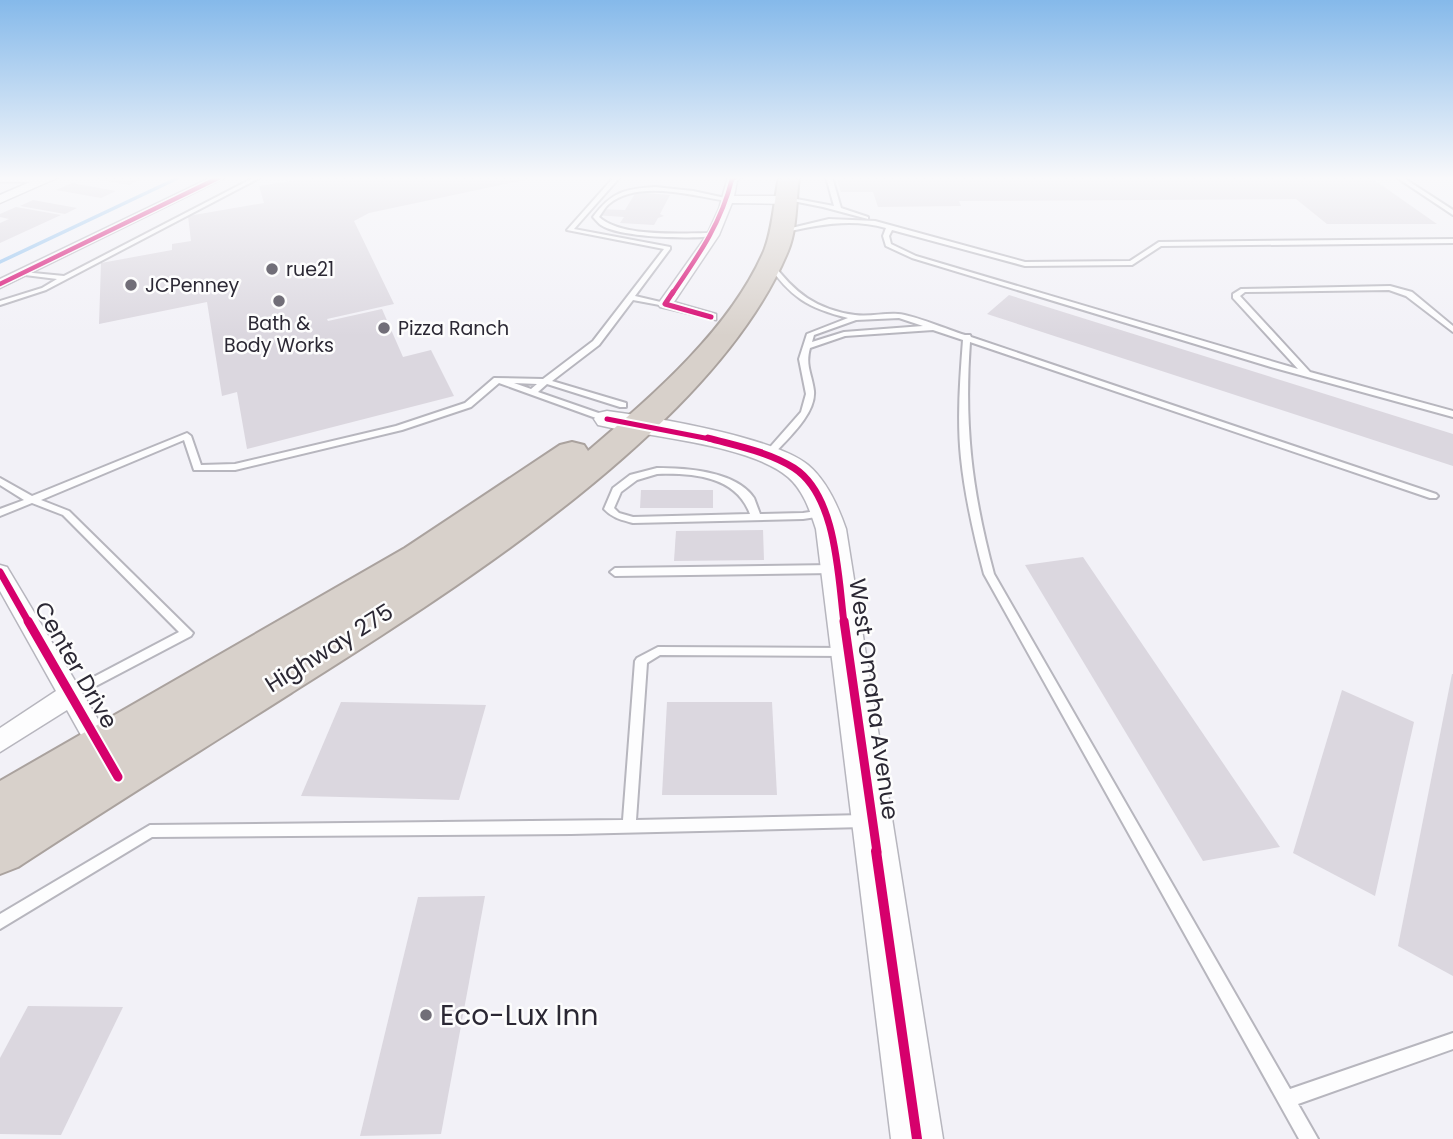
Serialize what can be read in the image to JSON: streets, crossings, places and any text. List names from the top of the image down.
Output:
{
  "streets": {
    "highway": ["Highway 275"],
    "street": ["Center Drive", "West Omaha Avenue"]
  },
  "crossings": [
    ["Highway 275", "Center Drive"],
    ["Highway 275", "West Omaha Avenue"]
  ],
  "places": [
    "rue21",
    "JCPenney",
    "Bath & Body Works",
    "Pizza Ranch",
    "Eco-Lux Inn"
  ]
}
